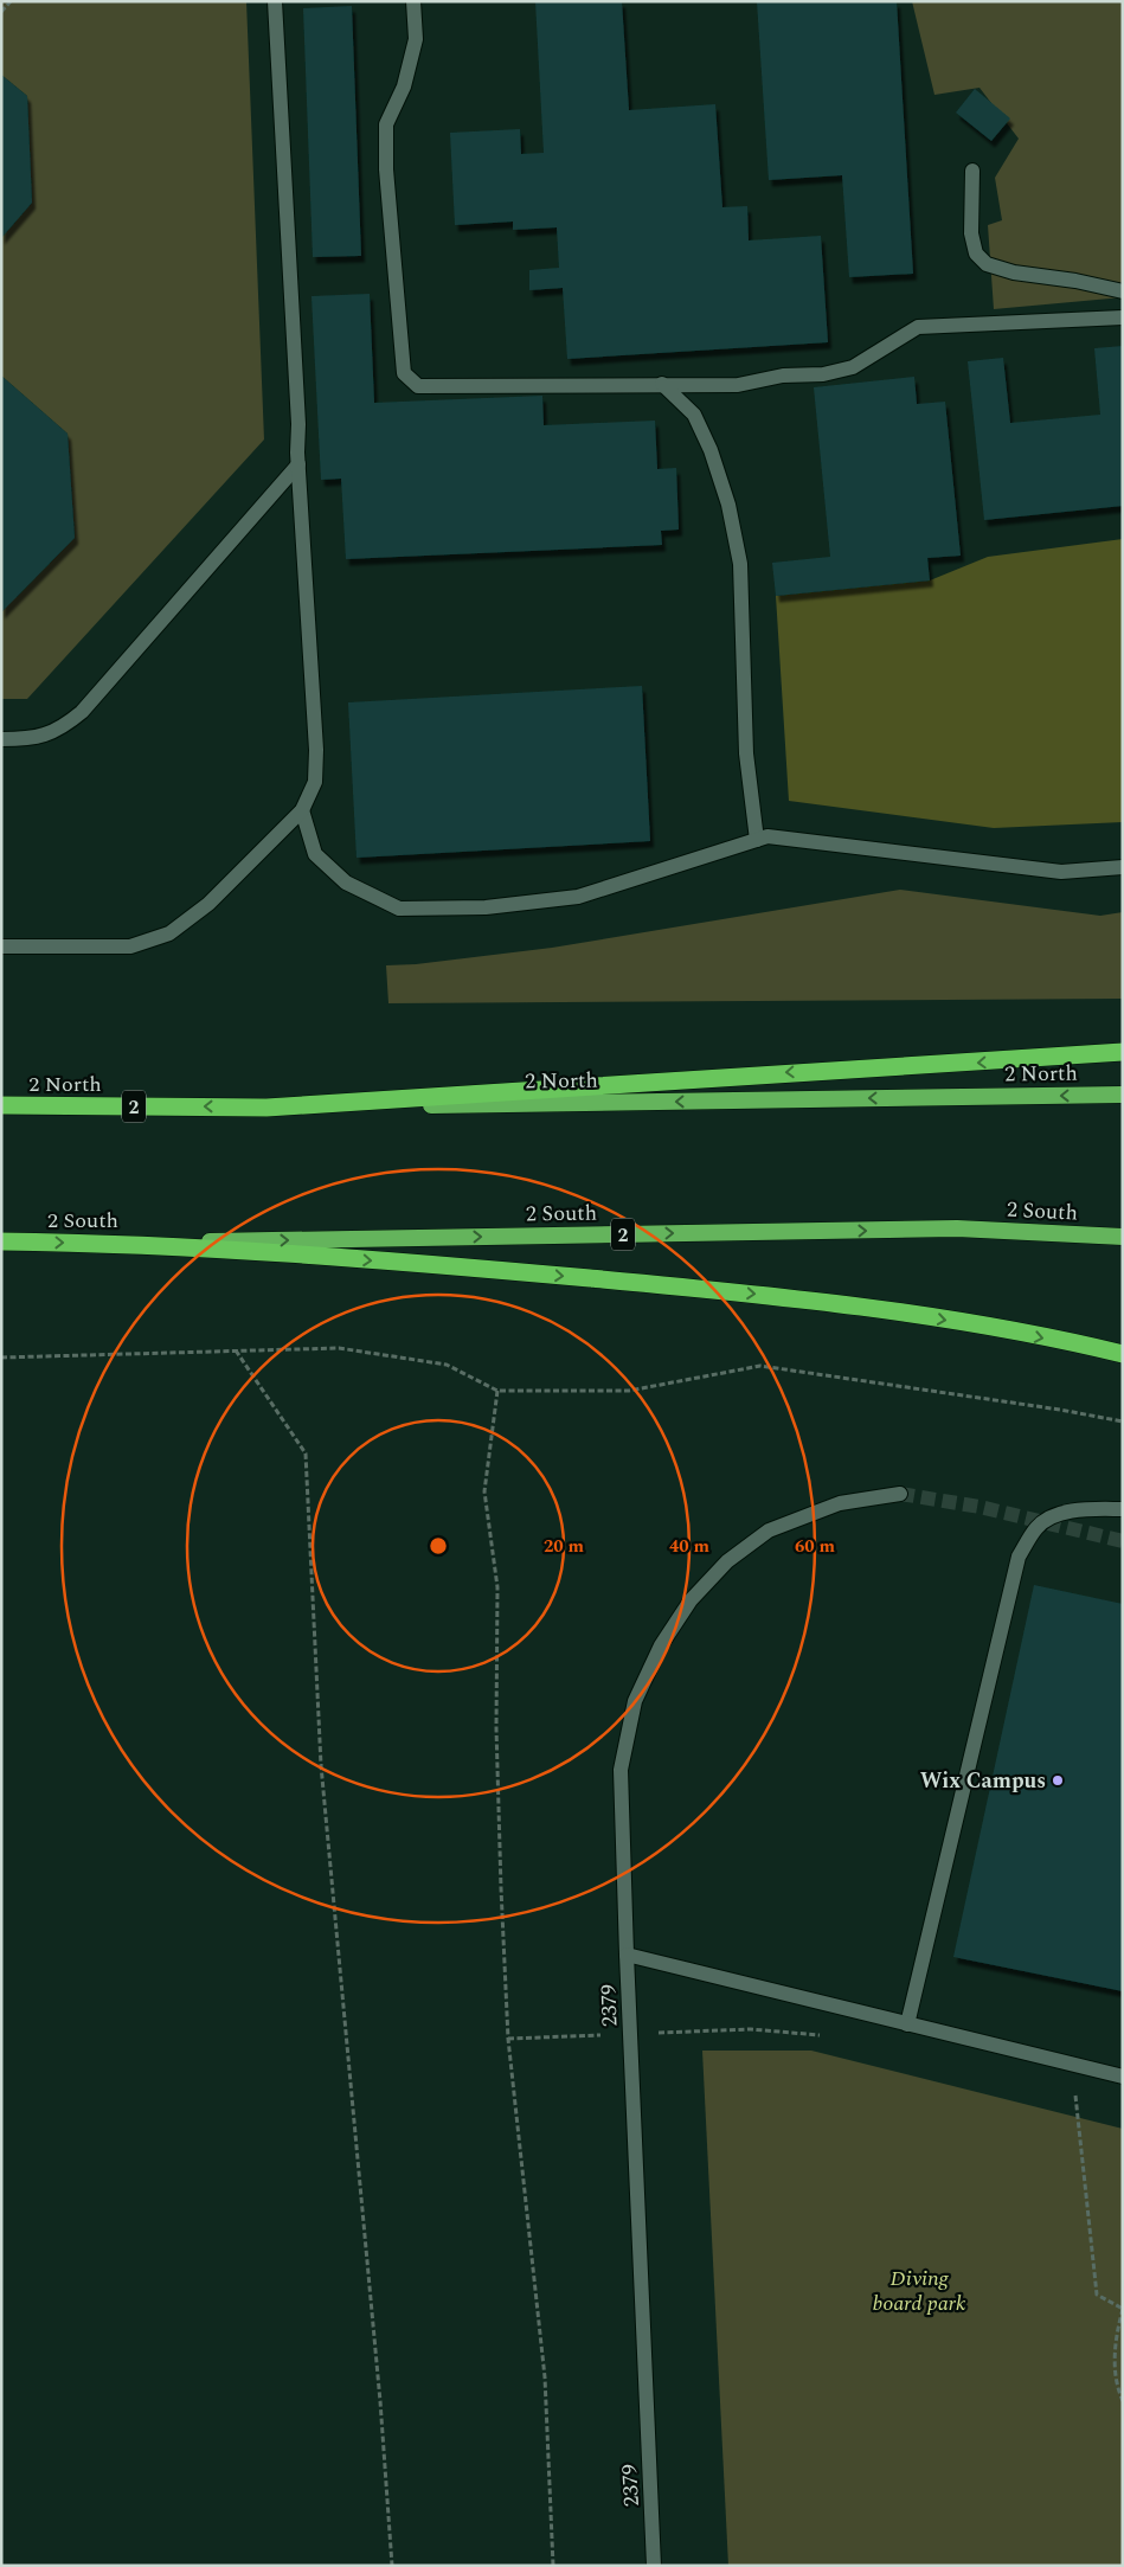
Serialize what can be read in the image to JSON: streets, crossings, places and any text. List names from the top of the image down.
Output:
{
  "streets": {
    "highway": ["2 North", "2", "2 South"],
    "street": ["2379"]
  },
  "parks": ["Diving board park"],
  "places": ["Wix Campus"],
  "rings": ["20 m", "40 m", "60 m"]
}
